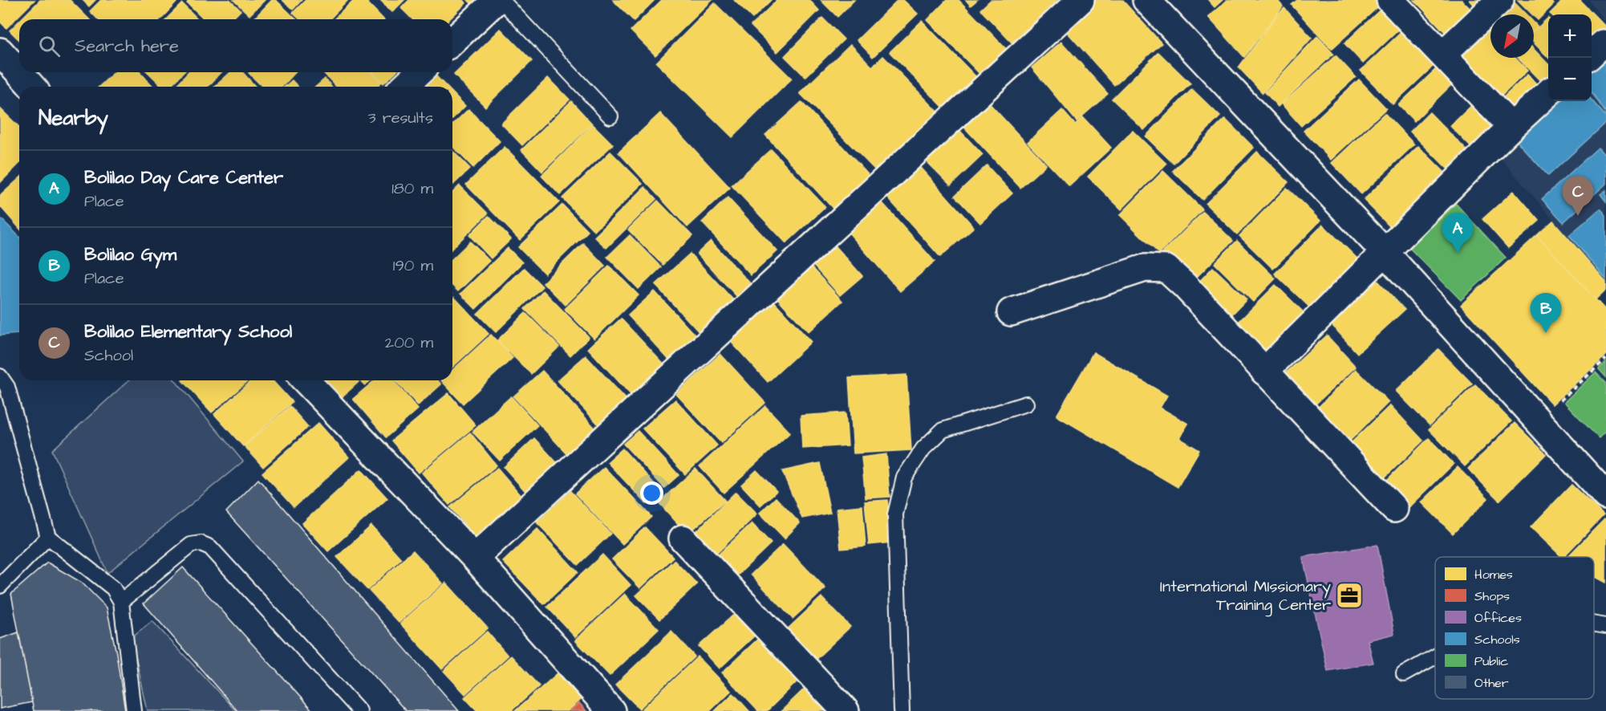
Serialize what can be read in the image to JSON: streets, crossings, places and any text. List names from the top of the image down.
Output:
{
  "places": {
    "office": ["International MIssionary Training Center"]
  },
  "legend": [
    "Homes",
    "Shops",
    "Offices",
    "Schools",
    "Public",
    "Other"
  ],
  "north": "bottom left",
  "page": {
    "map_buttons": ["+", "−"],
    "search": "Search here",
    "heading": ["Nearby", "3 results"],
    "list": [
      {
        "mark": "A",
        "name": "Bolilao Day Care Center",
        "note": "Place",
        "value": "180 m"
      },
      {
        "mark": "B",
        "name": "Bolilao Gym",
        "note": "Place",
        "value": "190 m"
      },
      {
        "mark": "C",
        "name": "Bolilao Elementary School",
        "note": "School",
        "value": "200 m"
      }
    ],
    "pins": ["C", "A", "B"]
  }
}
